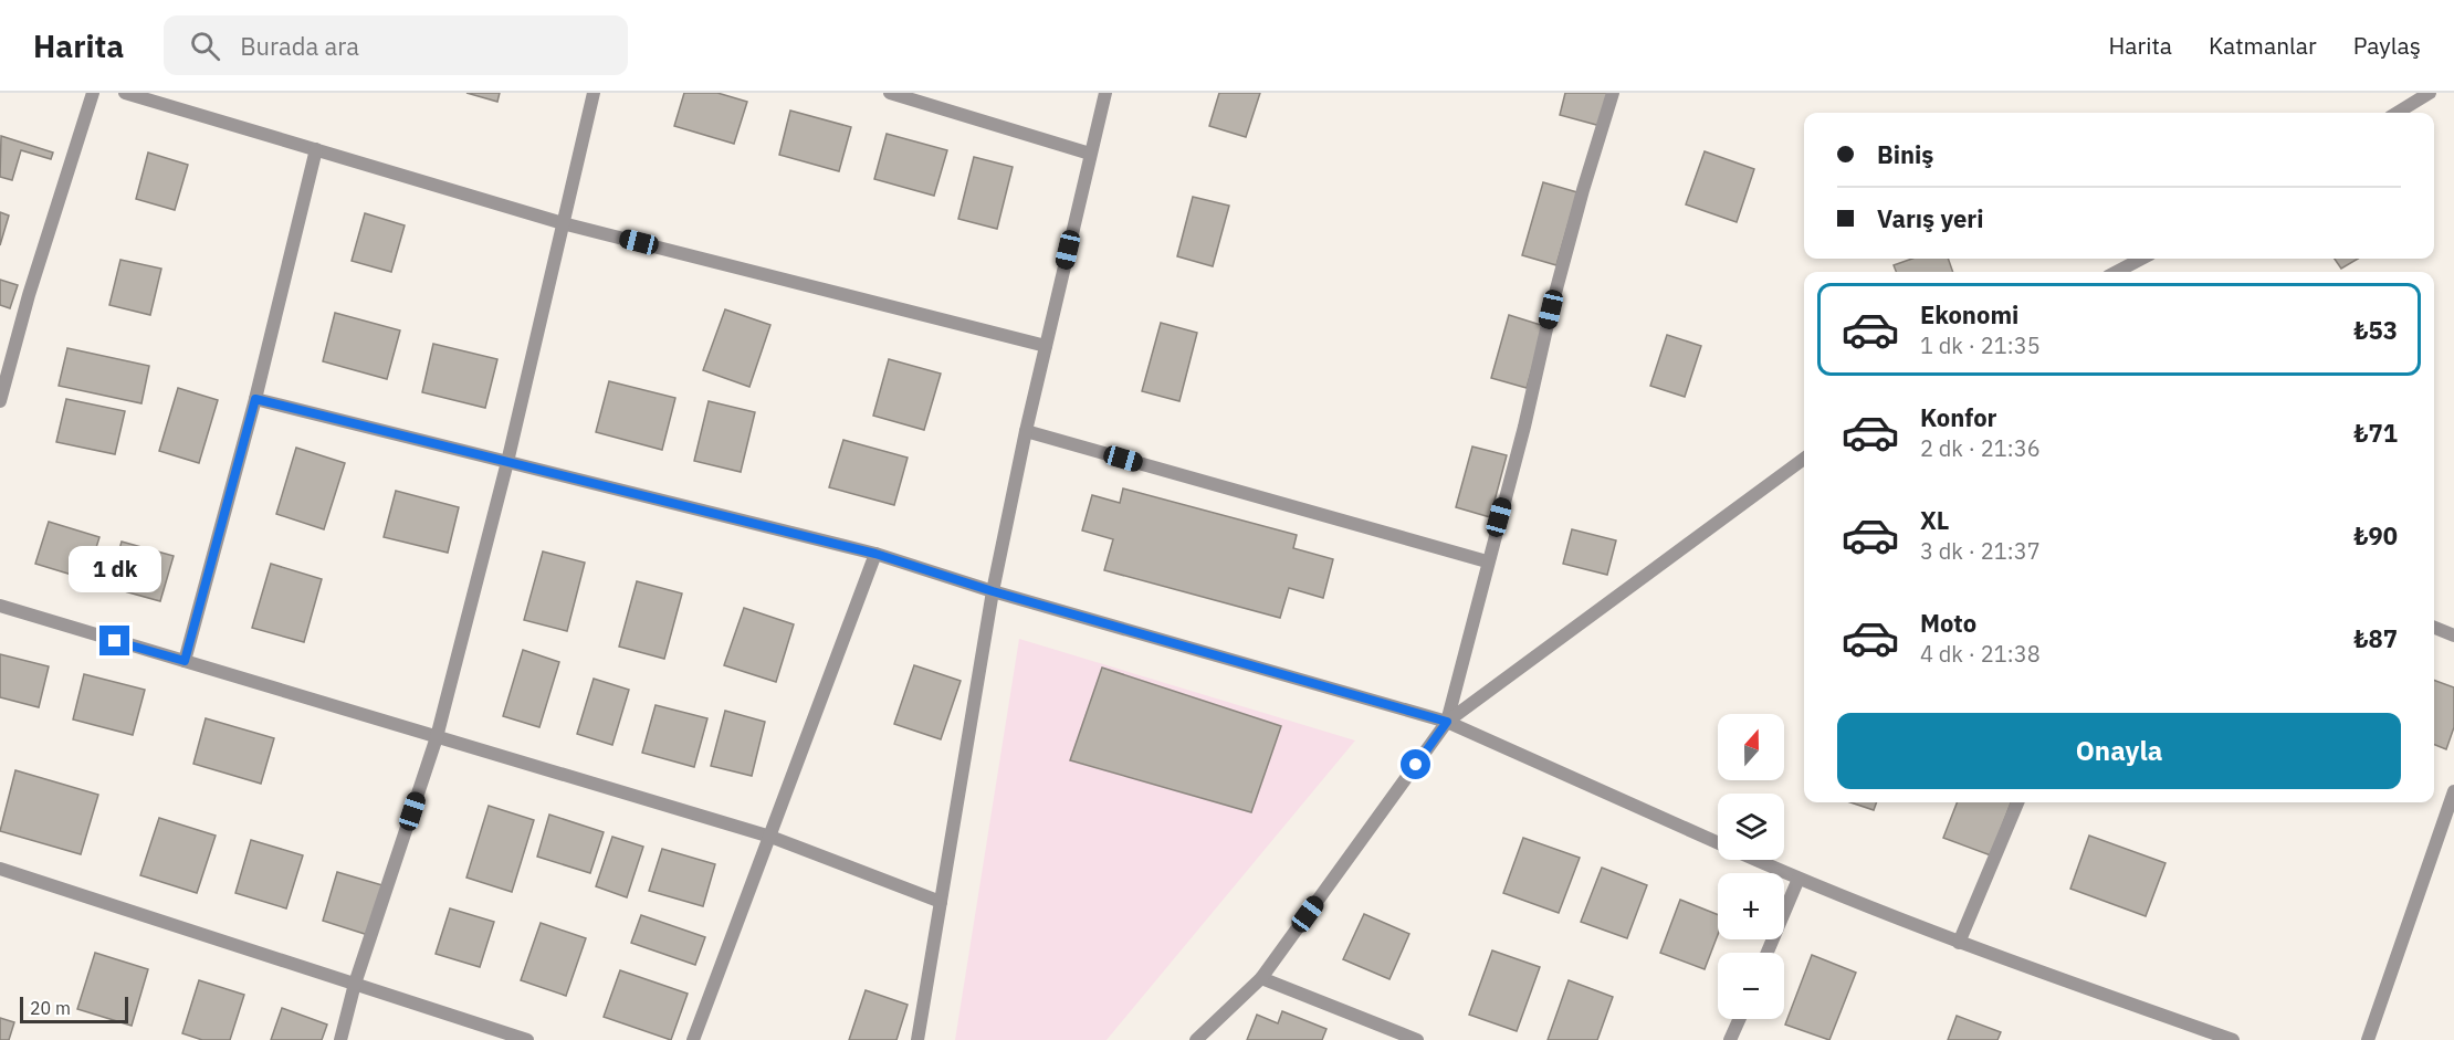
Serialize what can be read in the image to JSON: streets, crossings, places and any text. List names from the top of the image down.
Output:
{
  "scale_bar": "20 m",
  "north": "top",
  "page": {
    "header": "Harita",
    "search": "Burada ara",
    "nav": ["Harita", "Katmanlar", "Paylaş"],
    "banner": ["Biniş", "Varış yeri"],
    "list": [
      {
        "name": "Ekonomi",
        "note": "1 dk · 21:35",
        "value": "₺53"
      },
      {
        "name": "Konfor",
        "note": "2 dk · 21:36",
        "value": "₺71"
      },
      {
        "name": "XL",
        "note": "3 dk · 21:37",
        "value": "₺90"
      },
      {
        "name": "Moto",
        "note": "4 dk · 21:38",
        "value": "₺87"
      }
    ],
    "bubble": "1 dk",
    "buttons": "Onayla",
    "map_buttons": ["+", "−"],
    "scale": "20 m"
  }
}
